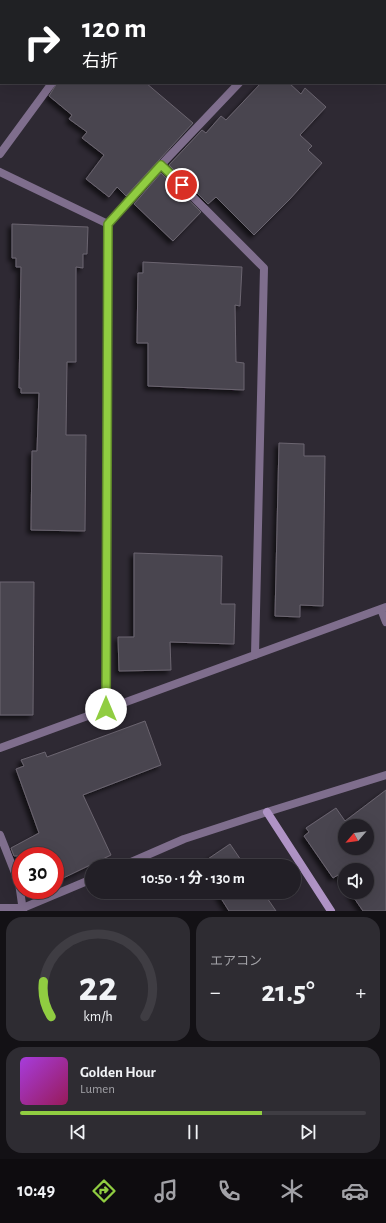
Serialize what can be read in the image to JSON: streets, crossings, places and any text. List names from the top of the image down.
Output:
{
  "north": "bottom left",
  "page": {
    "turn": ["120 m", "右折"],
    "limit": "30",
    "trip": "10:50 · 1 分 · 130 m",
    "tile": "エアコン",
    "heat": ["−", "21.5°", "+"],
    "song": ["Golden Hour", "Lumen"],
    "tabs": "10:49",
    "gauge": ["22", "km/h"]
  }
}
